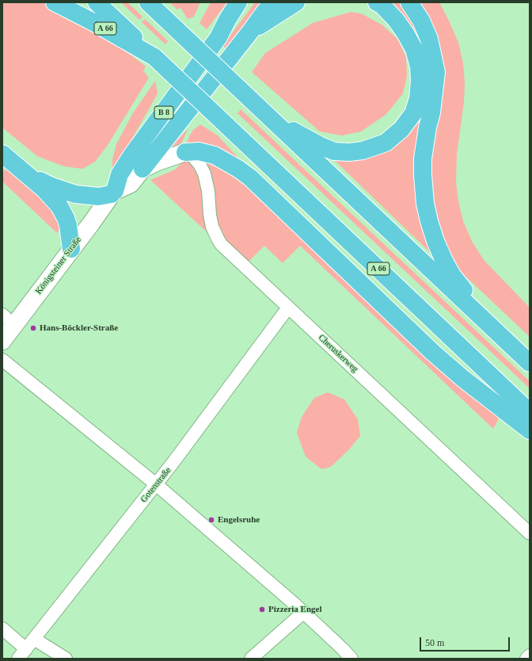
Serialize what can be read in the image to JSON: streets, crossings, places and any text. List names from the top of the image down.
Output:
{
  "streets": {
    "highway": ["A 66", "B 8"],
    "main road": ["Königsteiner Straße"],
    "street": ["Cheruskerweg", "Gotenstraße"]
  },
  "crossings": [
    ["B 8", "Königsteiner Straße"],
    ["Cheruskerweg", "Gotenstraße"]
  ],
  "places": ["Hans-Böckler-Straße", "Engelsruhe", "Pizzeria Engel"],
  "scale_bar": "50 m"
}
